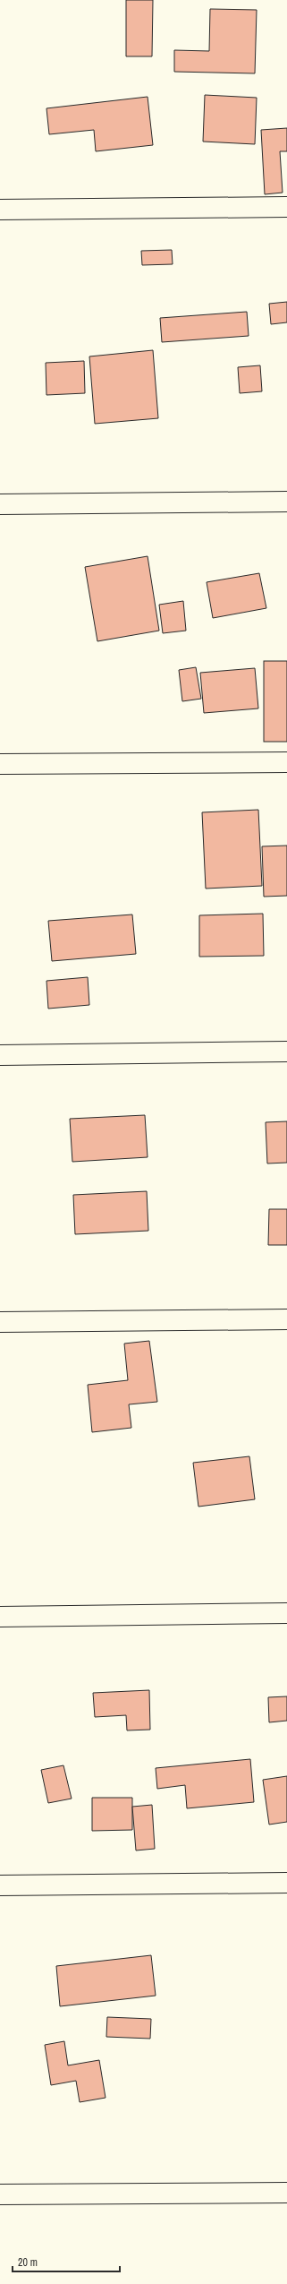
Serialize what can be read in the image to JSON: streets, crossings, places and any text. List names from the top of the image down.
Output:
{
  "scale_bar": "20 m"
}
